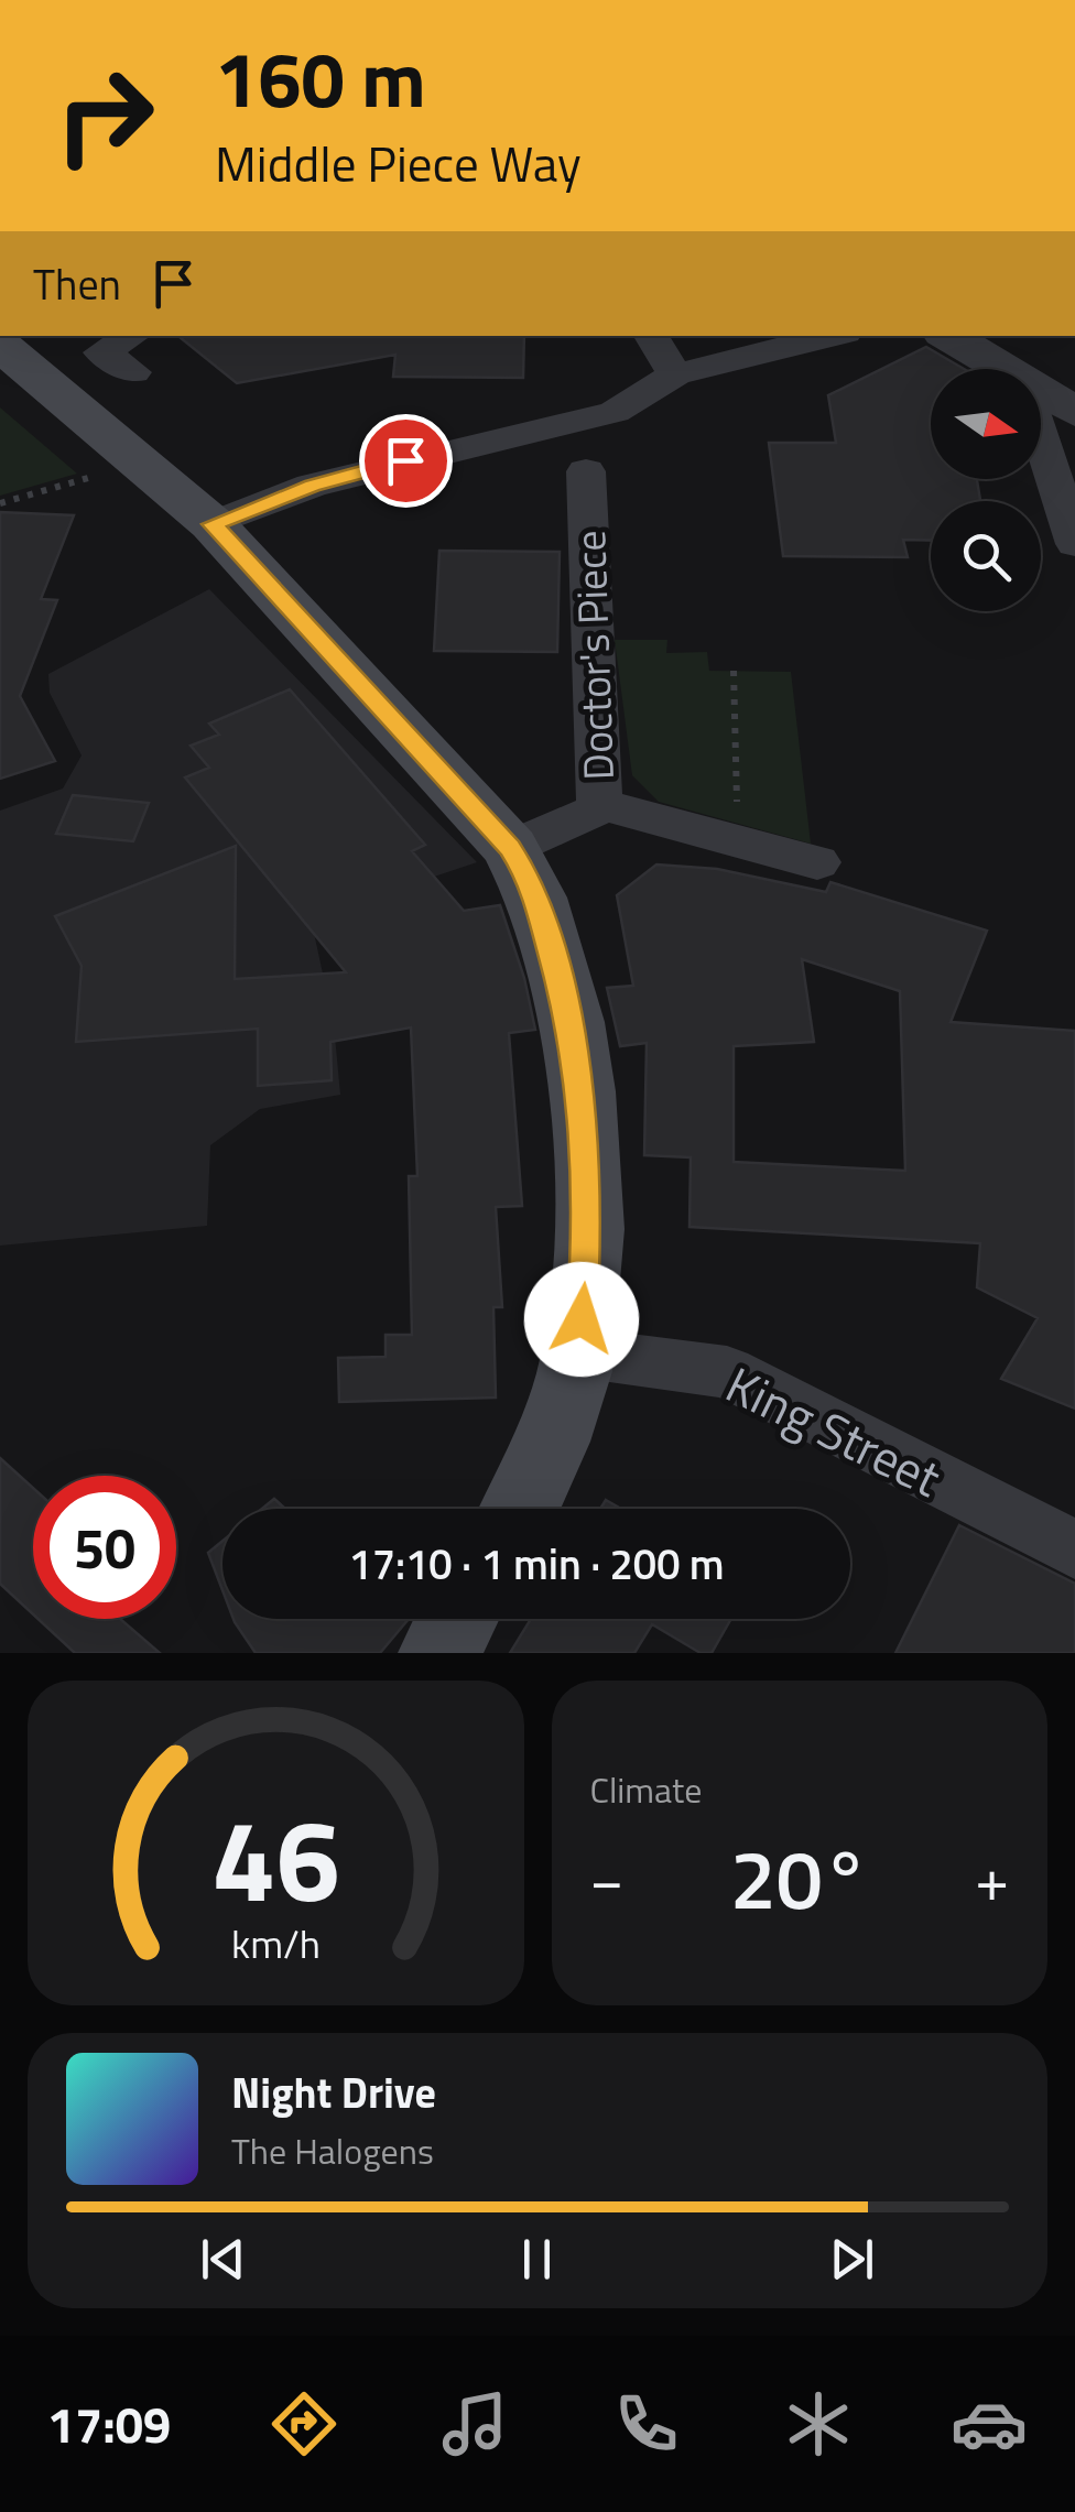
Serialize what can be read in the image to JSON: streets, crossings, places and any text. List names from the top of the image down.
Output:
{
  "streets": {
    "street": ["Doctor's Piece", "King Street"]
  },
  "north": "right",
  "page": {
    "turn": ["160 m", "Middle Piece Way"],
    "then": "Then",
    "limit": "50",
    "trip": "17:10 · 1 min · 200 m",
    "tile": "Climate",
    "heat": ["−", "20°", "+"],
    "song": ["Night Drive", "The Halogens"],
    "tabs": "17:09",
    "gauge": ["46", "km/h"]
  }
}
